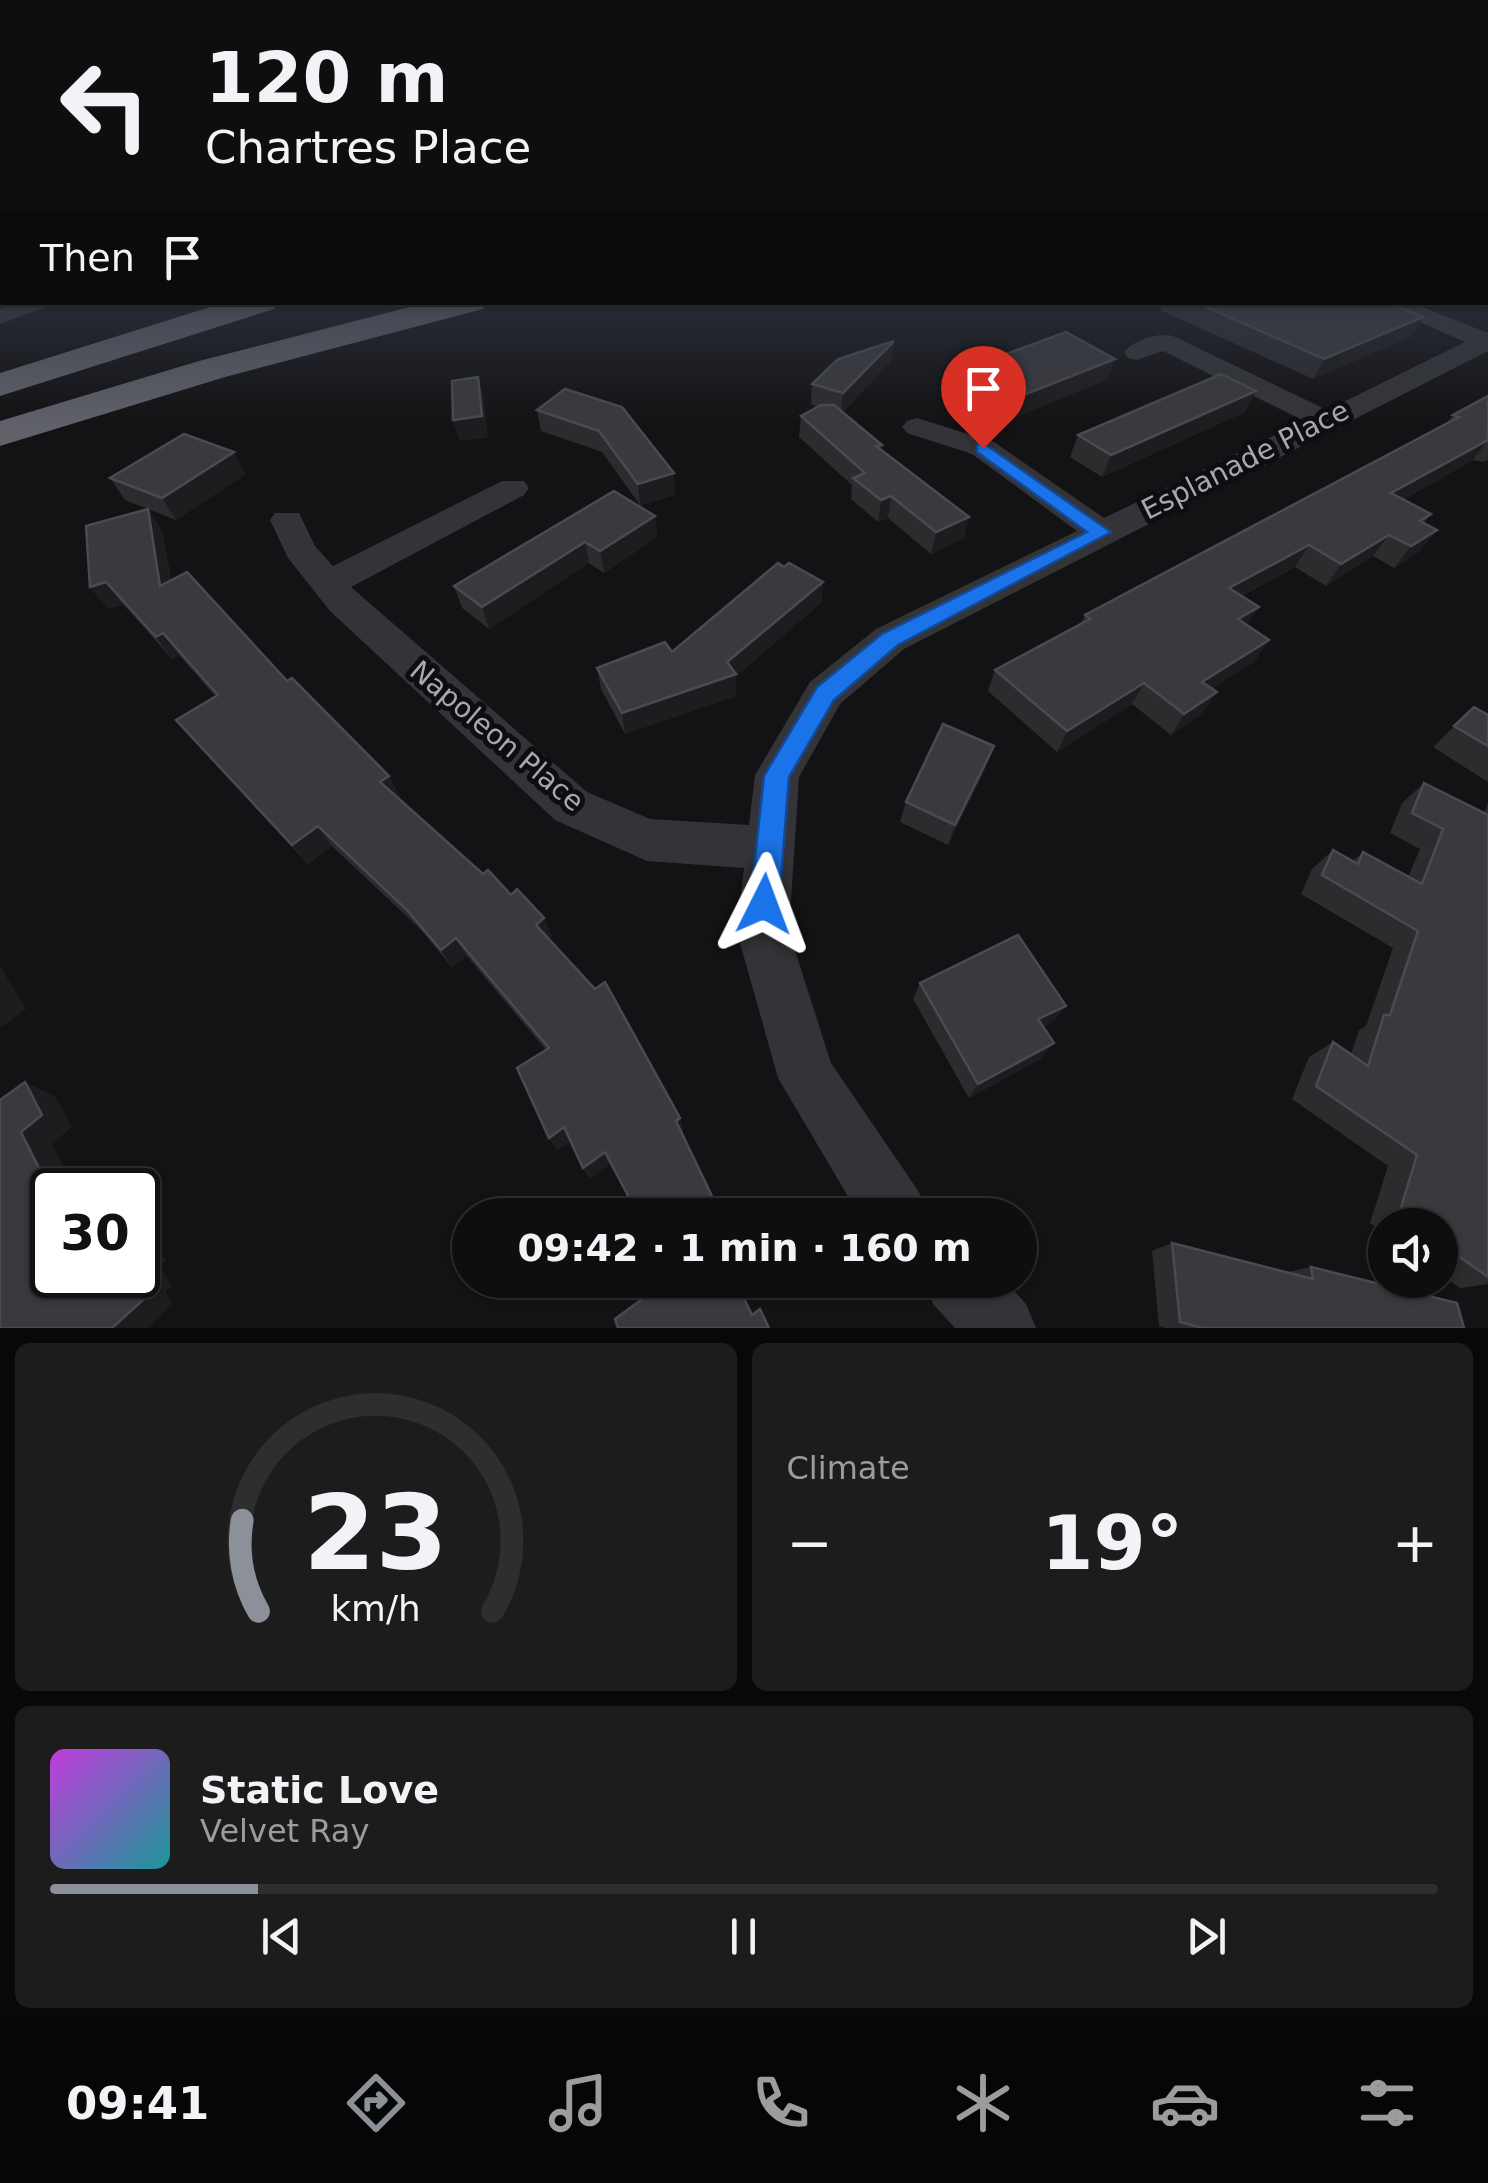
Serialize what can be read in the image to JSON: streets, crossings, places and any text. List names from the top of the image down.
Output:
{
  "streets": {
    "street": ["Esplanade Place", "Napoleon Place"]
  },
  "crossings": [
    ["Esplanade Place", "Napoleon Place"]
  ],
  "page": {
    "turn": ["120 m", "Chartres Place"],
    "then": "Then",
    "limit": "30",
    "trip": "09:42 · 1 min · 160 m",
    "tile": "Climate",
    "heat": ["−", "19°", "+"],
    "song": ["Static Love", "Velvet Ray"],
    "tabs": "09:41",
    "gauge": ["23", "km/h"]
  }
}
